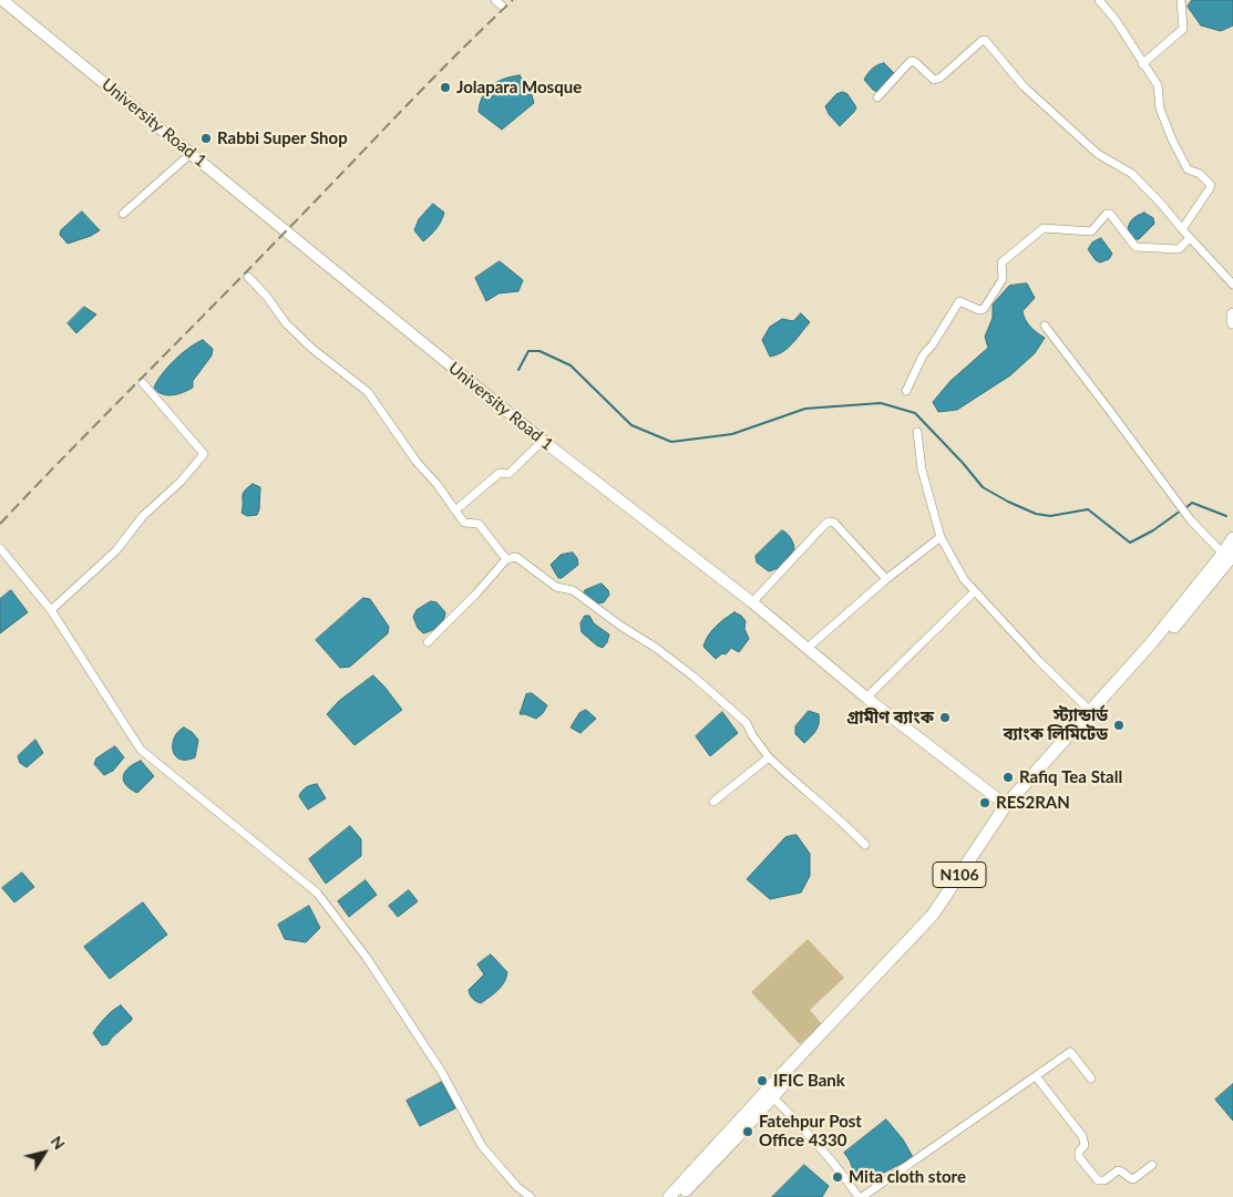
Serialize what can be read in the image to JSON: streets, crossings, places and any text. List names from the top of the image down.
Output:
{
  "streets": {
    "highway": ["N106"],
    "main road": ["University Road 1"]
  },
  "crossings": [
    ["University Road 1", "N106"]
  ],
  "places": [
    "Jolapara Mosque",
    "Rabbi Super Shop",
    "গ্রামীণ ব্যাংক",
    "স্ট্যান্ডার্ড ব্যাংক লিমিটেড",
    "Rafiq Tea Stall",
    "RES2RAN",
    "IFIC Bank",
    "Fatehpur Post Office 4330",
    "Mita cloth store"
  ],
  "north": "top right"
}
